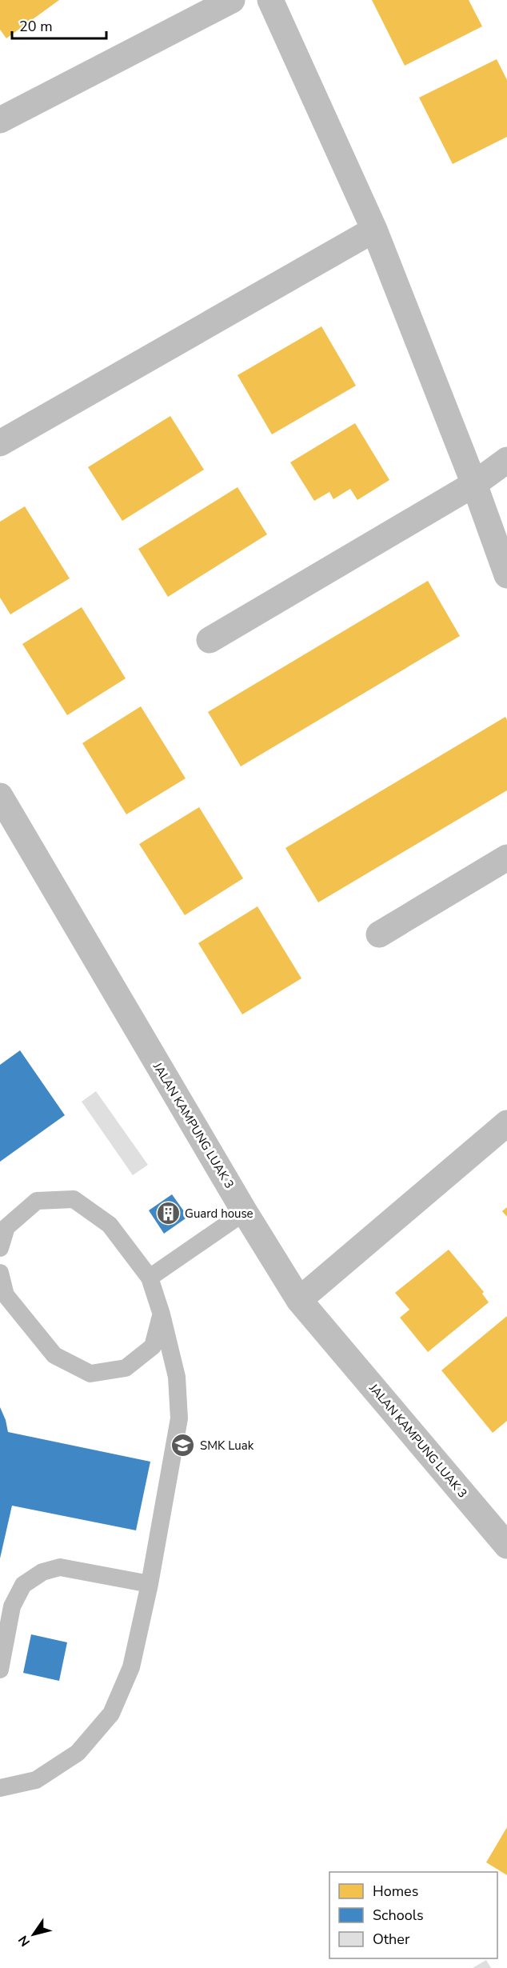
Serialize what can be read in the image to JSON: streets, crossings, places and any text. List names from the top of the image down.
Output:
{
  "streets": {
    "street": ["JALAN KAMPUNG LUAK 3"]
  },
  "places": {
    "building": ["Guard house"],
    "school or university": ["SMK Luak"]
  },
  "legend": ["Homes", "Schools", "Other"],
  "scale_bar": "20 m",
  "north": "bottom left"
}
